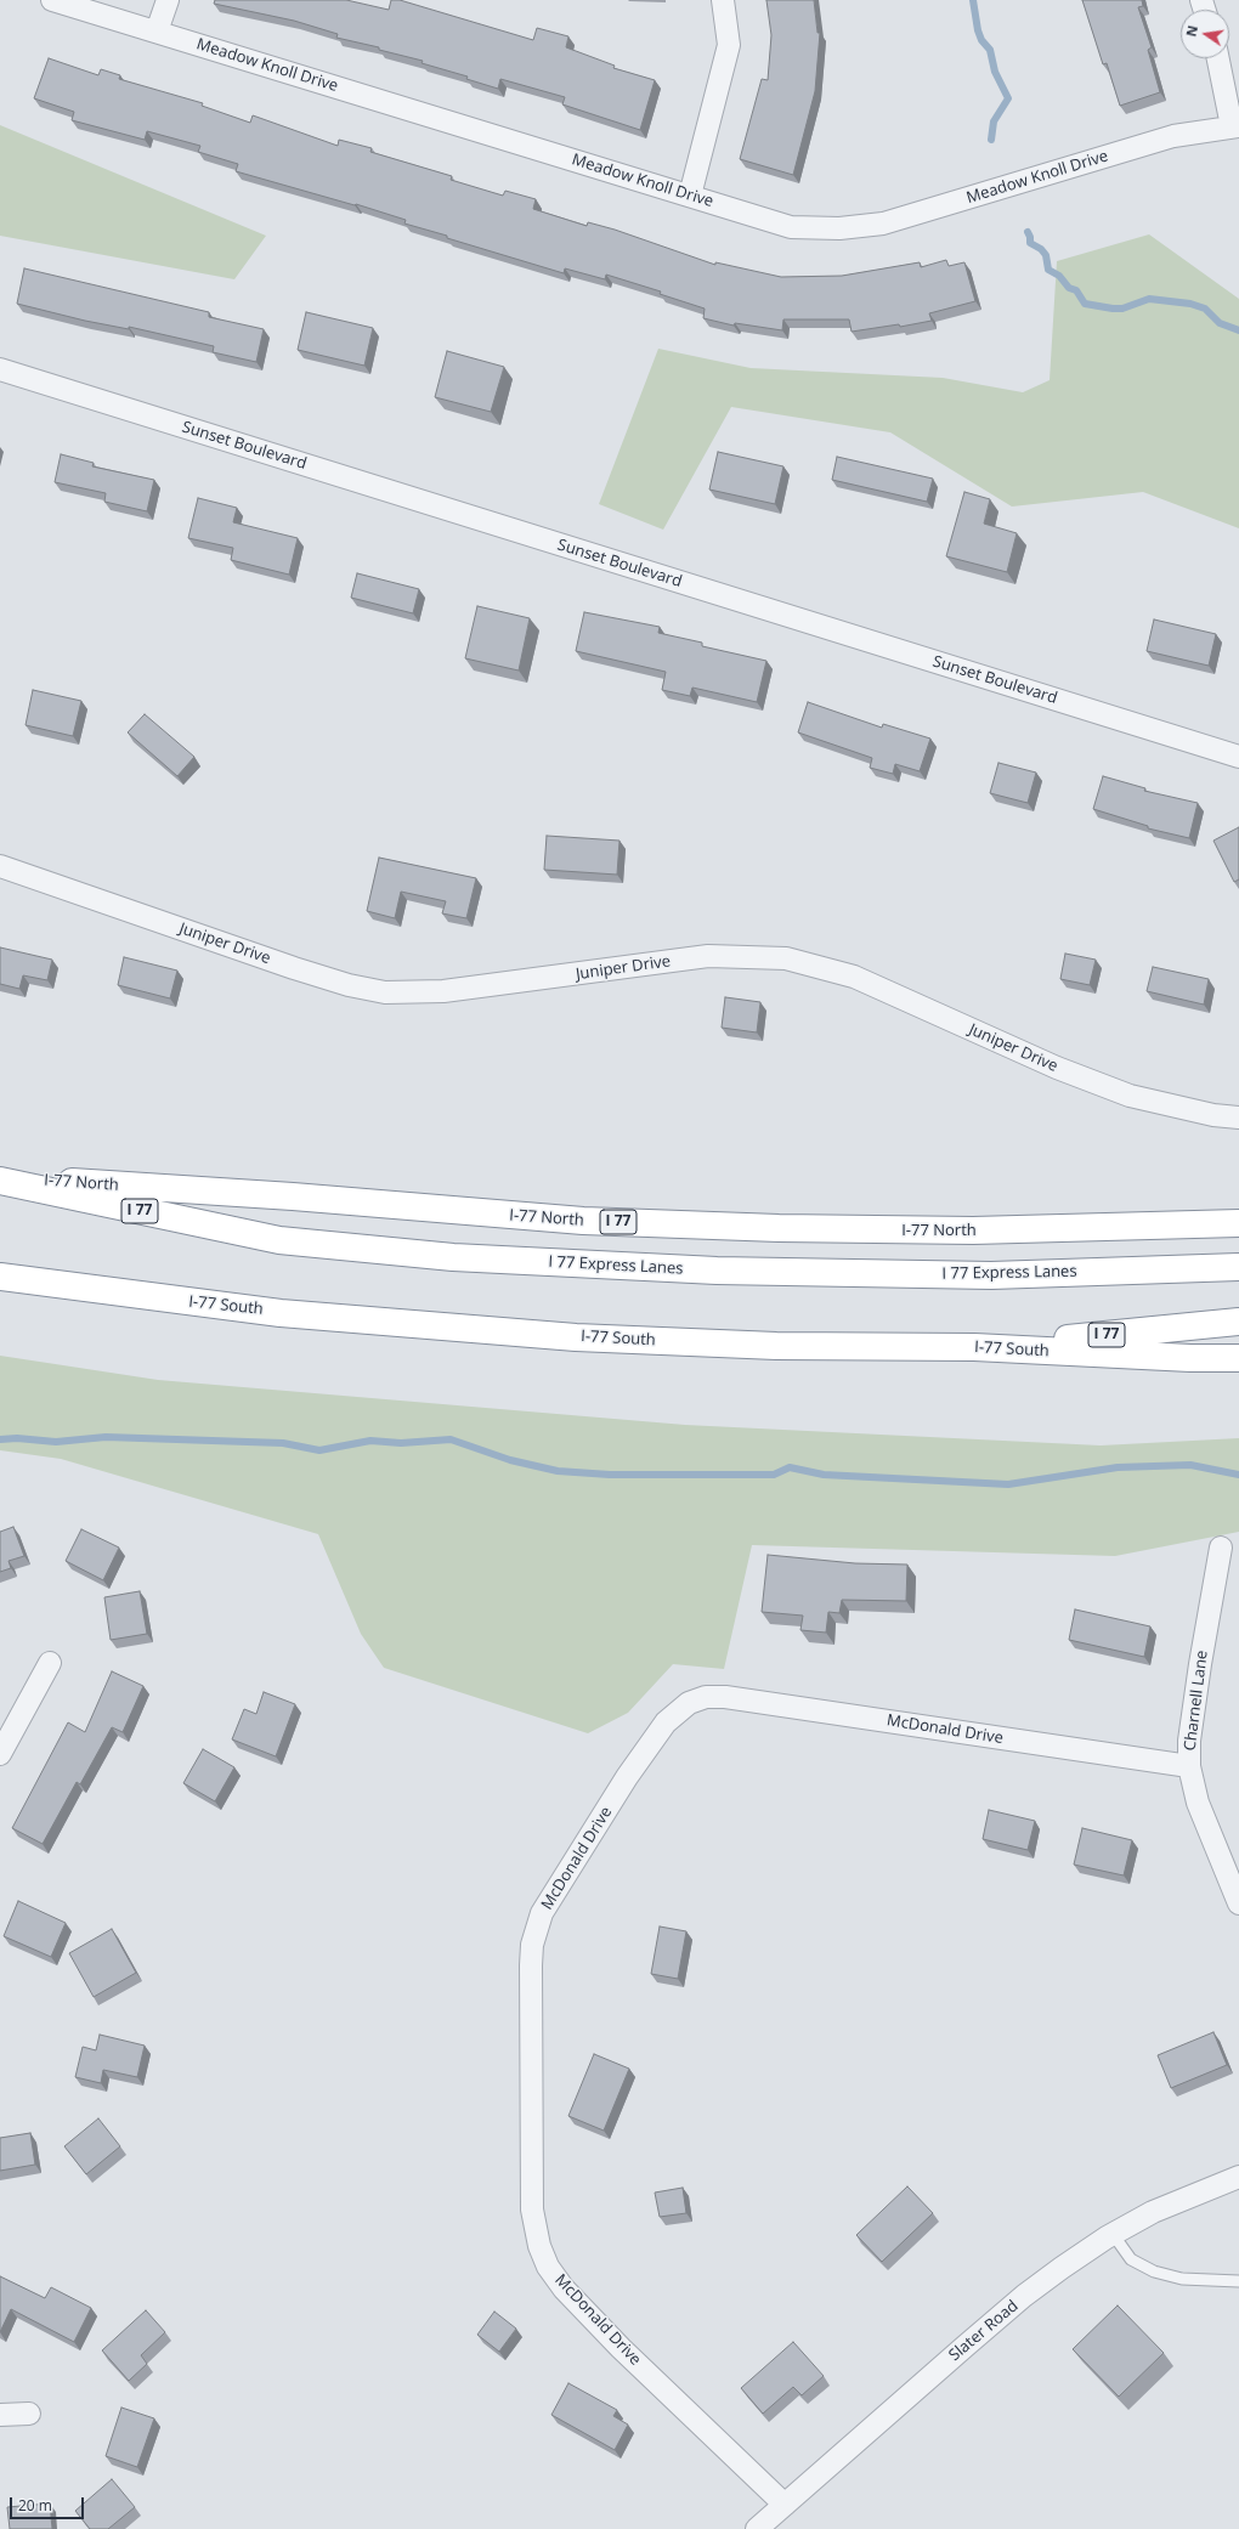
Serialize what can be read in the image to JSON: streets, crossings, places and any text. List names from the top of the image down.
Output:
{
  "streets": {
    "highway": [
      "I-77 North",
      "I 77",
      "I 77 Express Lanes",
      "I-77 South"
    ],
    "street": [
      "Meadow Knoll Drive",
      "Sunset Boulevard",
      "Juniper Drive",
      "Charnell Lane",
      "McDonald Drive",
      "Slater Road"
    ]
  },
  "crossings": [
    ["I-77 North", "I 77 Express Lanes"],
    ["I 77", "I-77 South"],
    ["Charnell Lane", "McDonald Drive"],
    ["McDonald Drive", "Slater Road"]
  ],
  "scale_bar": "20 m",
  "north": "left"
}
